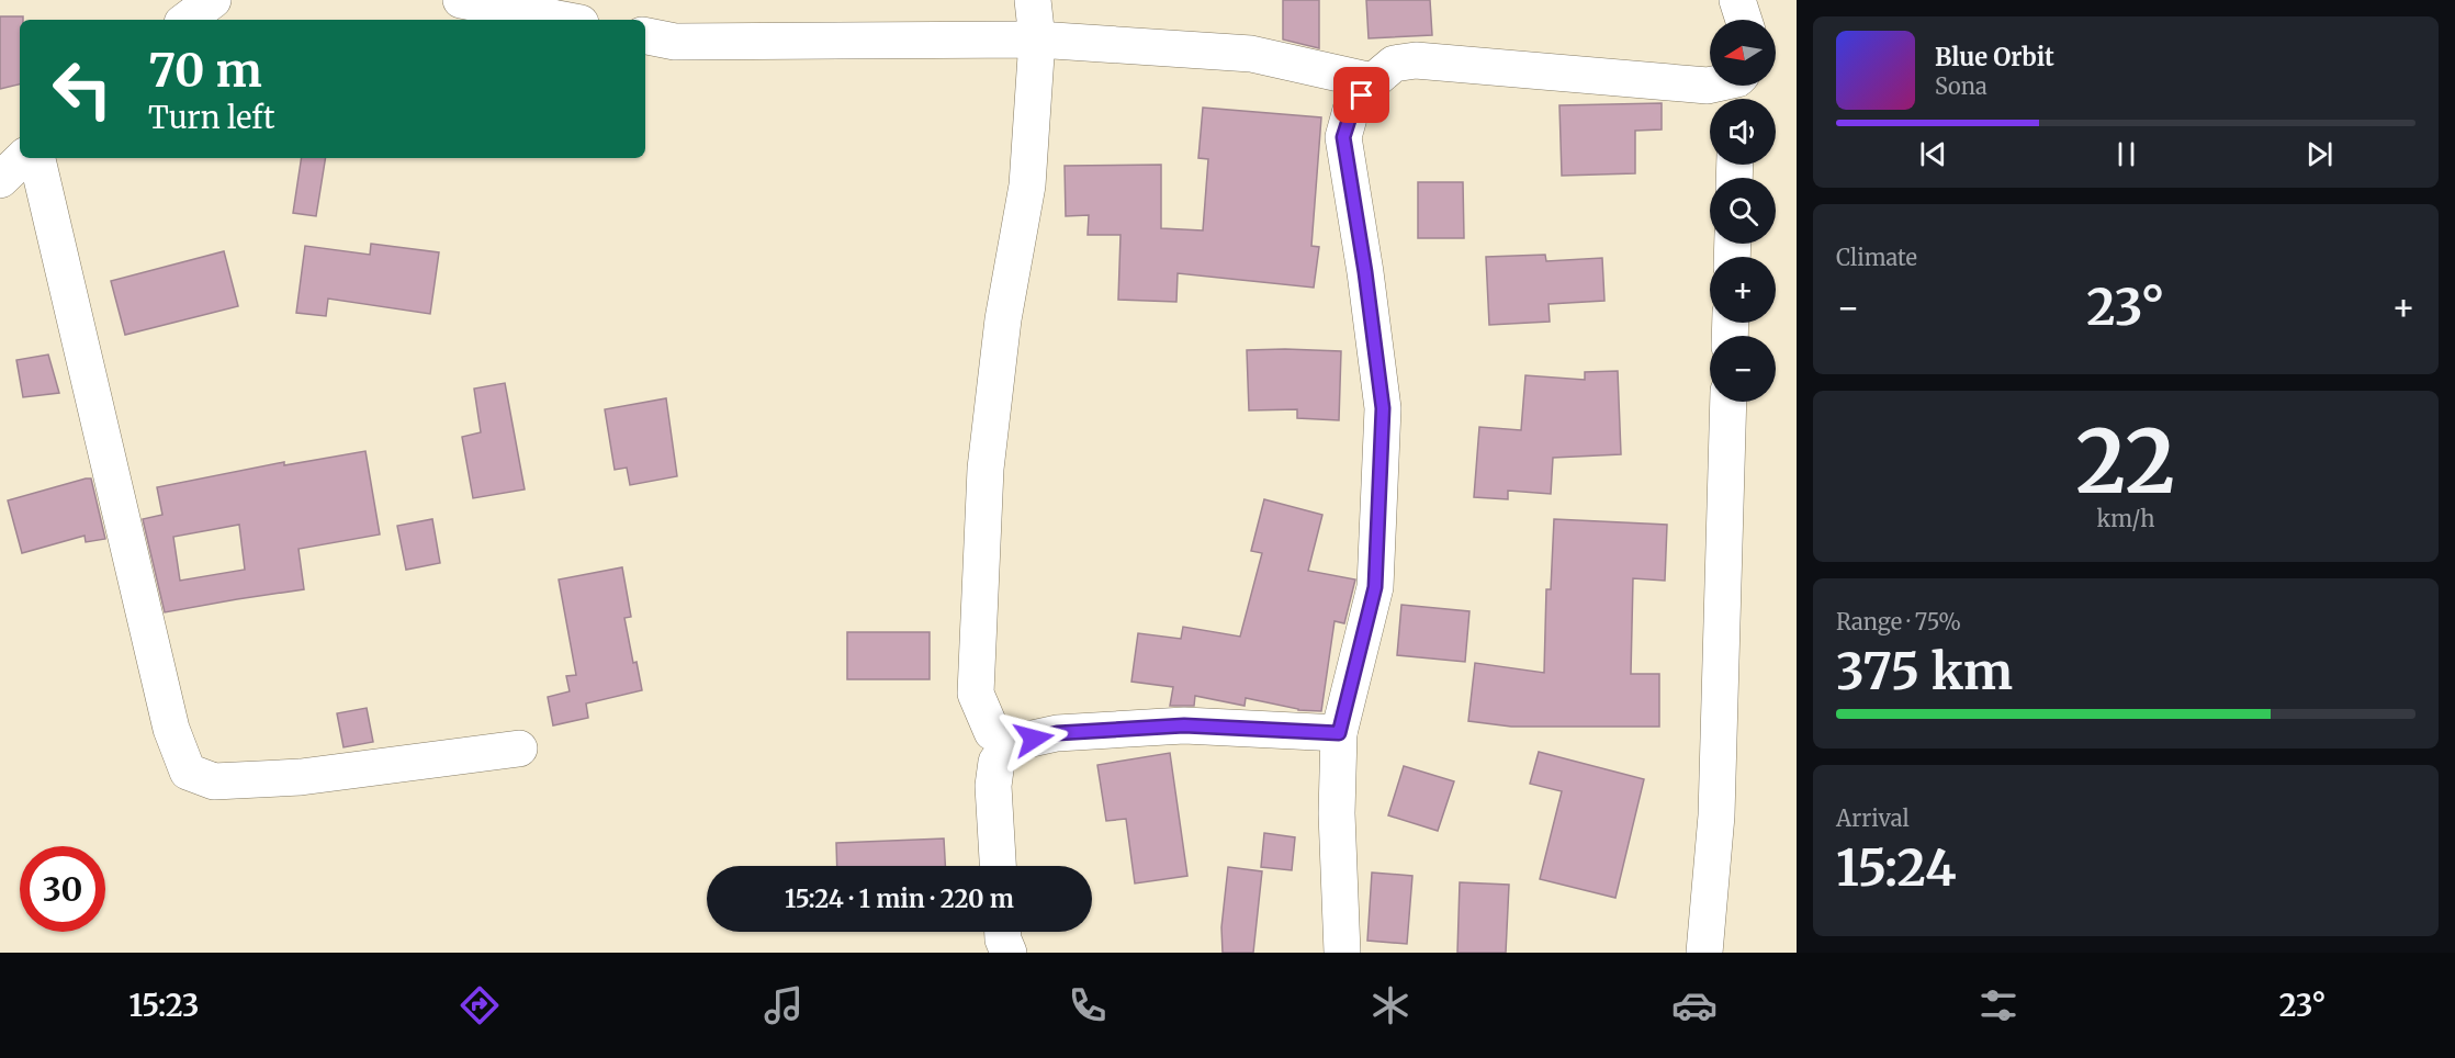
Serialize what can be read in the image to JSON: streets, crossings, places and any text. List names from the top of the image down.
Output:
{
  "north": "left",
  "page": {
    "map_buttons": ["+", "−"],
    "turn": ["70 m", "Turn left"],
    "song": ["Blue Orbit", "Sona"],
    "tile": [
      "Climate",
      ["22", "km/h"],
      ["Range · 75%", "375 km"],
      ["Arrival", "15:24"]
    ],
    "heat": ["−", "23°", "+"],
    "limit": "30",
    "trip": "15:24 · 1 min · 220 m",
    "tabs": ["15:23", "23°"]
  }
}
